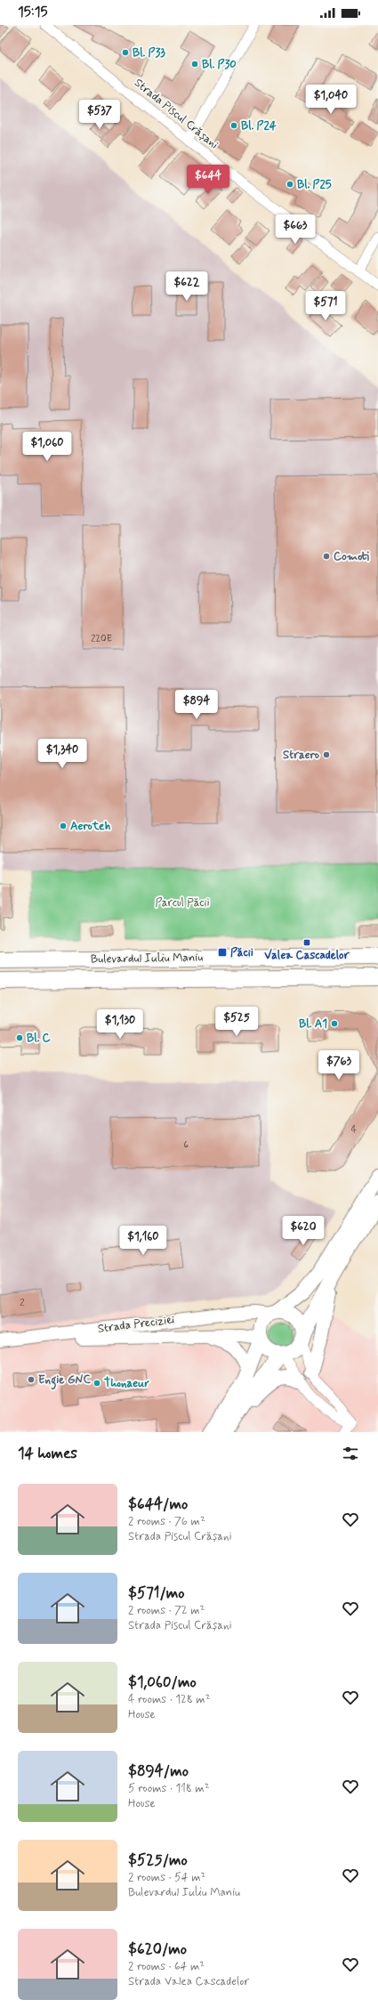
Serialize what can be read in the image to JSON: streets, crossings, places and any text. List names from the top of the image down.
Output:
{
  "streets": {
    "main road": ["Bulevardul Iuliu Maniu"],
    "street": ["Strada Piscul Crășani", "Strada Preciziei"]
  },
  "parks": ["Parcul Păcii"],
  "places": {
    "other": [
      "Bl. P33",
      "Bl. P30",
      "Bl. P24",
      "Bl. P25",
      "Comoti",
      "Straero",
      "Aeroteh",
      "Bl. A1",
      "Bl. C",
      "Engie GNC",
      "Thonaeur"
    ],
    "transit": ["Valea Cascadelor", "Păcii"]
  },
  "house_numbers": [
    "220E",
    "4",
    "6",
    "2"
  ],
  "page": {
    "status": "15:15",
    "price": [
      "$1,040",
      "$537",
      "$644",
      "$663",
      "$622",
      "$571",
      "$1,060",
      "$894",
      "$1,340",
      "$525",
      "$1,130",
      "$763",
      "$620",
      "$1,160"
    ],
    "heading": "14 homes",
    "list": [
      {
        "name": "$644/mo",
        "note": "2 rooms · 76 m² · Strada Piscul Crășani"
      },
      {
        "name": "$571/mo",
        "note": "2 rooms · 72 m² · Strada Piscul Crășani"
      },
      {
        "name": "$1,060/mo",
        "note": "4 rooms · 128 m² · House"
      },
      {
        "name": "$894/mo",
        "note": "5 rooms · 118 m² · House"
      },
      {
        "name": "$525/mo",
        "note": "2 rooms · 54 m² · Bulevardul Iuliu Maniu"
      },
      {
        "name": "$620/mo",
        "note": "2 rooms · 64 m² · Strada Valea Cascadelor"
      }
    ]
  }
}
